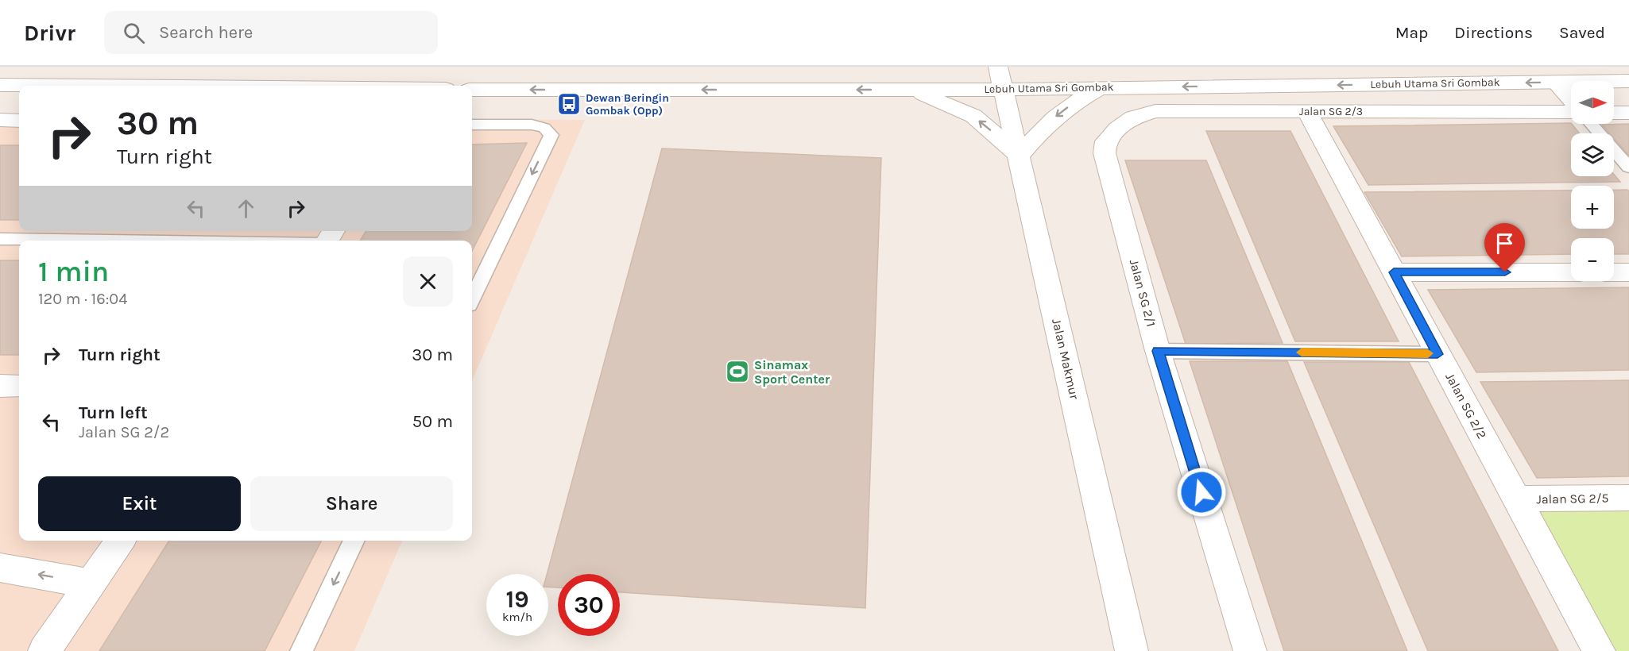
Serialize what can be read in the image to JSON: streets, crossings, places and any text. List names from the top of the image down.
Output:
{
  "streets": {
    "street": [
      "Lebuh Utama Sri Gombak",
      "Jalan SG 2/3",
      "Jalan SG 2/1",
      "Jalan Makmur",
      "Jalan SG 2/2",
      "Jalan SG 2/5"
    ]
  },
  "crossings": [
    ["Lebuh Utama Sri Gombak", "Jalan Makmur"],
    ["Jalan SG 2/3", "Jalan SG 2/1"],
    ["Jalan SG 2/3", "Jalan SG 2/2"],
    ["Jalan SG 2/2", "Jalan SG 2/5"]
  ],
  "one_way": ["Lebuh Utama Sri Gombak"],
  "places": {
    "bus stop": ["Dewan Beringin Gombak (Opp)"],
    "sports": ["Sinamax Sport Center"]
  },
  "north": "right",
  "page": {
    "header": "Drivr",
    "search": "Search here",
    "nav": ["Map", "Directions", "Saved"],
    "map_buttons": ["+", "−"],
    "turn": ["30 m", "Turn right"],
    "heading": ["1 min", "120 m · 16:04"],
    "list": [
      {
        "name": "Turn right",
        "value": "30 m"
      },
      {
        "name": "Turn left",
        "note": "Jalan SG 2/2",
        "value": "50 m"
      }
    ],
    "buttons": ["Exit", "Share"],
    "speed": "19 km/h",
    "limit": "30"
  }
}
